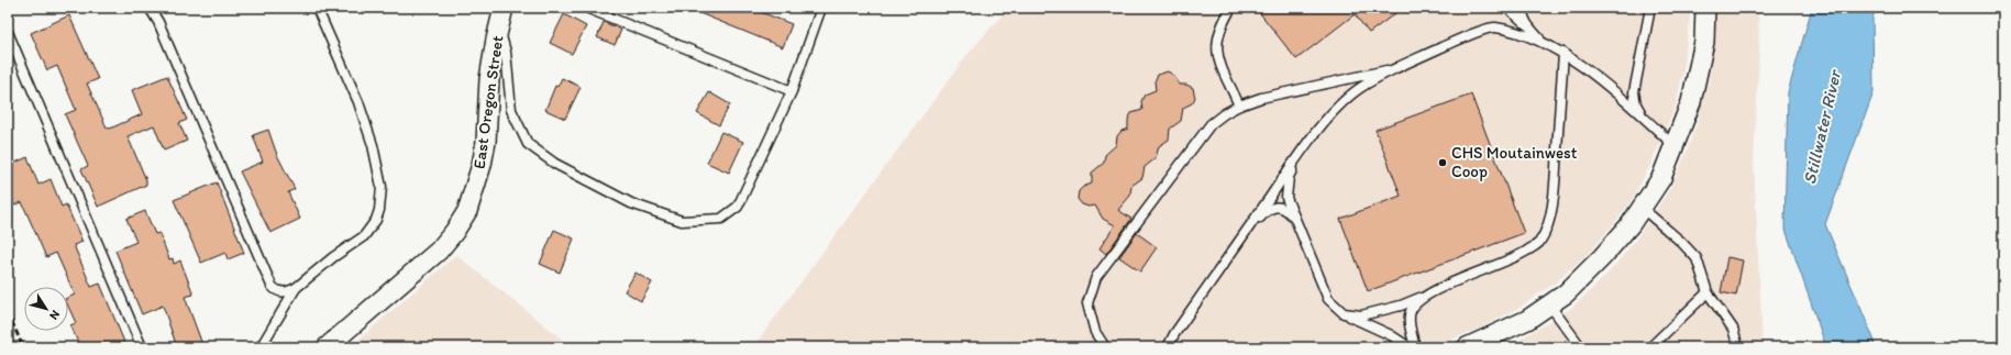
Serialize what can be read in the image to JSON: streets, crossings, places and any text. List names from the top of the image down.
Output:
{
  "streets": {
    "street": ["East Oregon Street"]
  },
  "water": ["Stillwater River"],
  "places": ["CHS Moutainwest Coop"],
  "north": "bottom right"
}
